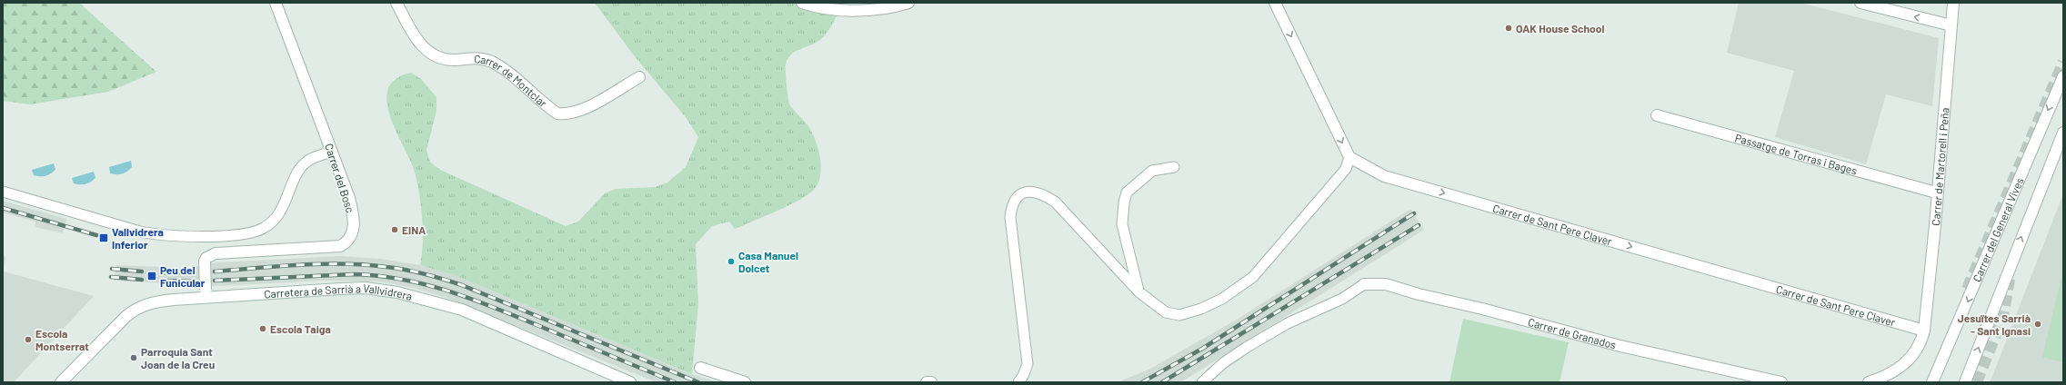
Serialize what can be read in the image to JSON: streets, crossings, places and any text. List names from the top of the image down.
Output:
{
  "streets": {
    "street": [
      "Carrer de Montclar",
      "Passatge de Torras i Bages",
      "Carrer de Martorell i Peña",
      "Carrer del Bosc",
      "Carrer de Sant Pere Claver",
      "Carrer del General Vives",
      "Carretera de Sarrià a Vallvidrera",
      "Carrer de Granados"
    ]
  },
  "crossings": [
    ["Passatge de Torras i Bages", "Carrer de Martorell i Peña"],
    ["Carrer de Martorell i Peña", "Carrer de Sant Pere Claver"],
    ["Carrer del Bosc", "Carretera de Sarrià a Vallvidrera"]
  ],
  "one_way": ["Carrer de Sant Pere Claver"],
  "places": {
    "other": [
      "OAK House School",
      "EINA",
      "Casa Manuel Dolcet",
      "Jesuïtes Sarrià - Sant Ignasi",
      "Escola Taiga",
      "Escola Montserrat",
      "Parroquia Sant Joan de la Creu"
    ],
    "transit": ["Vallvidrera Inferior", "Peu del Funicular"]
  }
}
